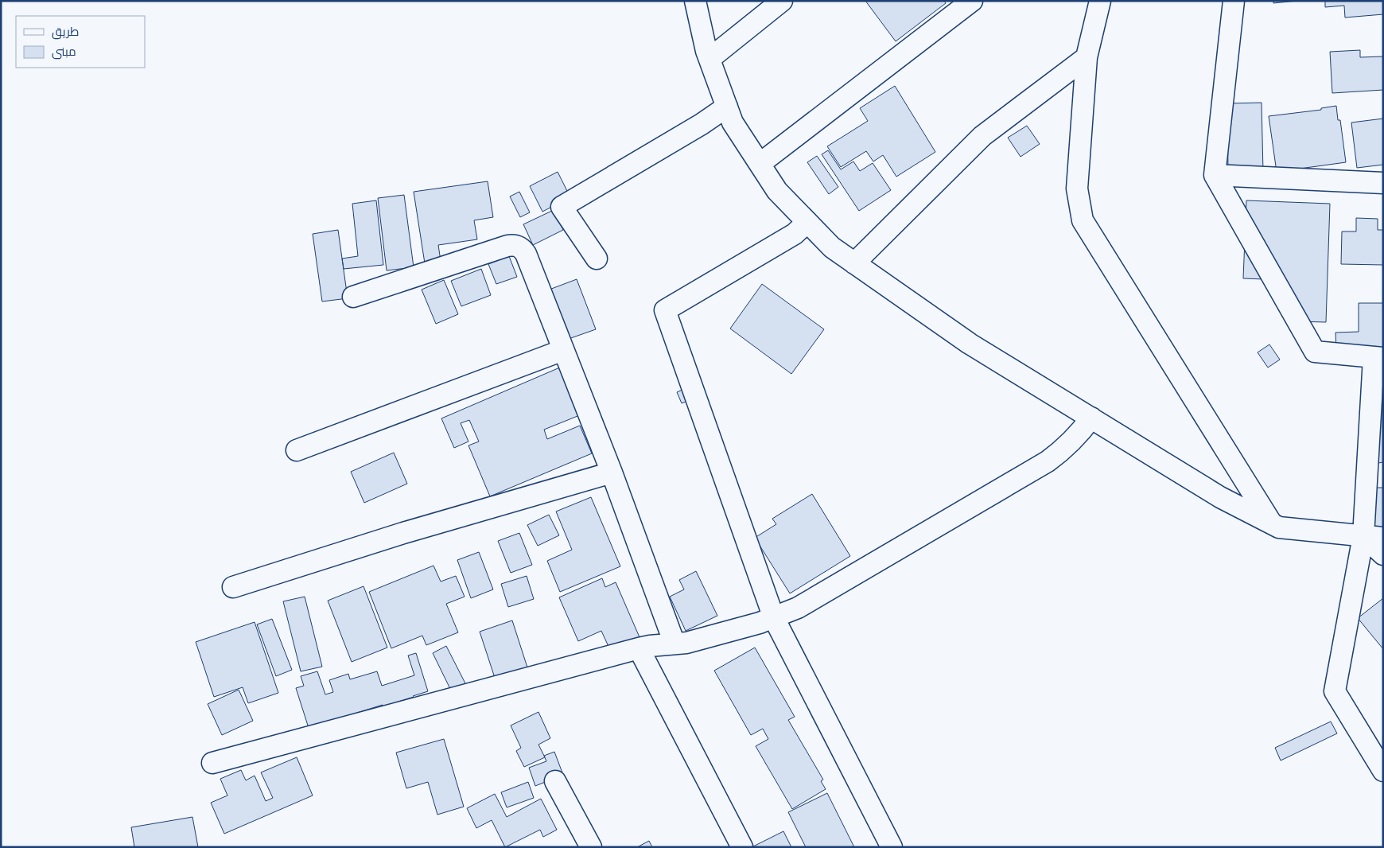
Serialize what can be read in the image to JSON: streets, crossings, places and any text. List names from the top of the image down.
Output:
{
  "legend": ["طريق", "مبنى"]
}
